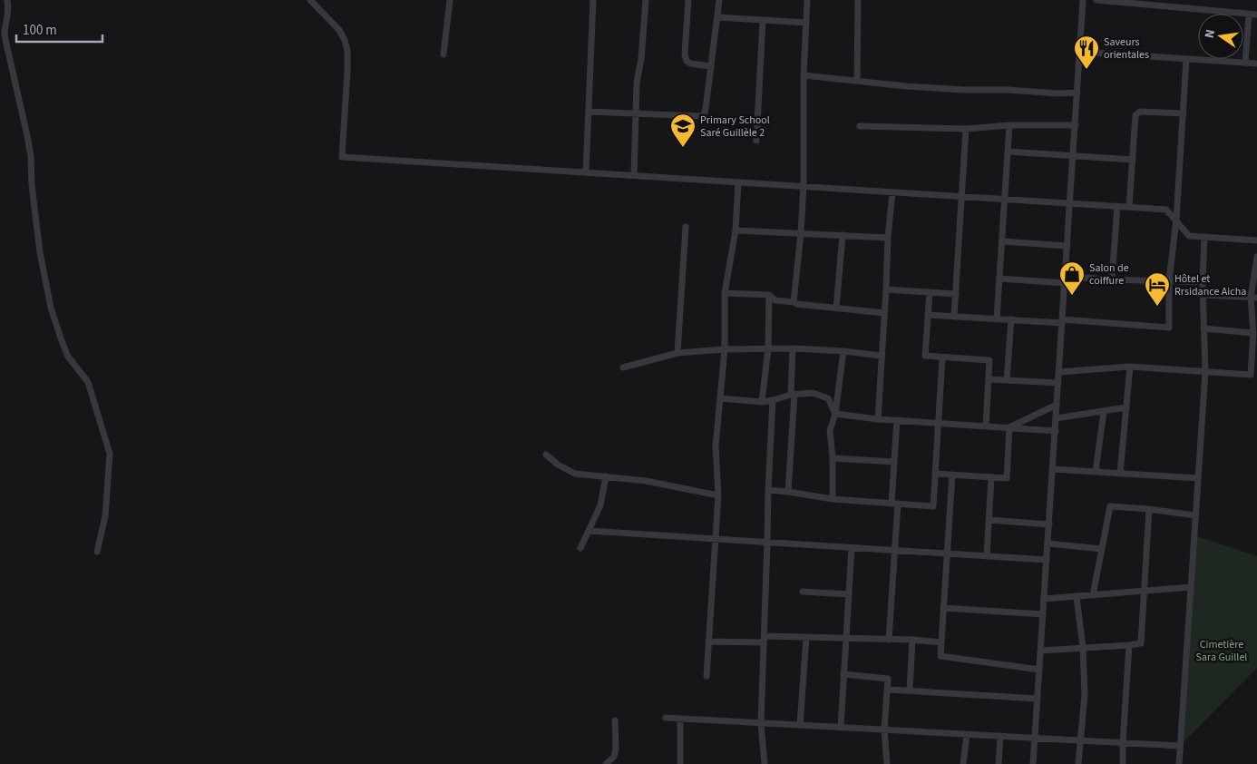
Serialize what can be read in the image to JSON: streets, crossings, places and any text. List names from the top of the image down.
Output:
{
  "parks": ["Cimetière Sara Guillel"],
  "places": {
    "restaurant": ["Saveurs orientales"],
    "school or university": ["Primary School Saré Guillèle 2"],
    "shop": ["Salon de coiffure"],
    "hotel": ["Hôtel et Rrsidance Aicha"]
  },
  "scale_bar": "100 m",
  "north": "left"
}
